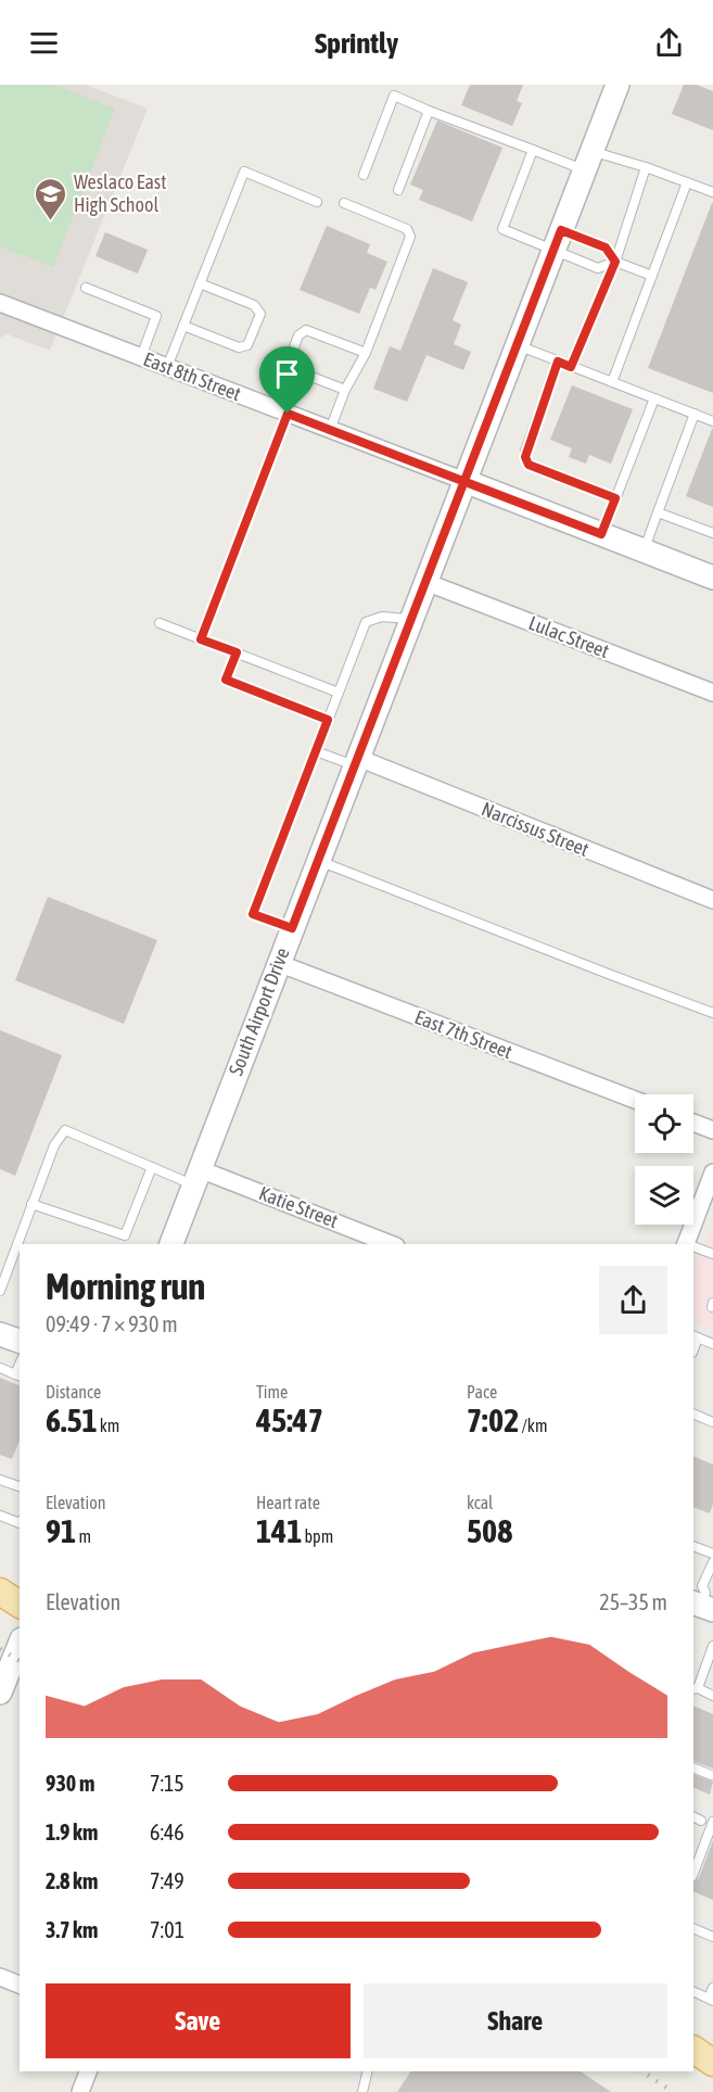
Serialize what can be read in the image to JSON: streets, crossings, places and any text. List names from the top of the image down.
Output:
{
  "streets": {
    "street": [
      "East 8th Street",
      "Lulac Street",
      "Narcissus Street",
      "South Airport Drive",
      "East 7th Street",
      "Katie Street"
    ]
  },
  "crossings": [
    ["East 8th Street", "South Airport Drive"],
    ["Lulac Street", "South Airport Drive"],
    ["Narcissus Street", "South Airport Drive"],
    ["South Airport Drive", "East 7th Street"],
    ["South Airport Drive", "Katie Street"]
  ],
  "places": {
    "school or university": ["Weslaco East High School"]
  },
  "page": {
    "header": "Sprintly",
    "heading": ["Morning run", "09:49 · 7 × 930 m"],
    "stats": [
      ["Distance", "6.51 km"],
      ["Time", "45:47"],
      ["Pace", "7:02 /km"],
      ["Elevation", "91 m"],
      ["Heart rate", "141 bpm"],
      ["kcal", "508"]
    ],
    "chart": ["Elevation", "25–35 m"],
    "list": [
      {
        "name": "930 m",
        "note": "7:15"
      },
      {
        "name": "1.9 km",
        "note": "6:46"
      },
      {
        "name": "2.8 km",
        "note": "7:49"
      },
      {
        "name": "3.7 km",
        "note": "7:01"
      }
    ],
    "buttons": ["Save", "Share"]
  }
}
